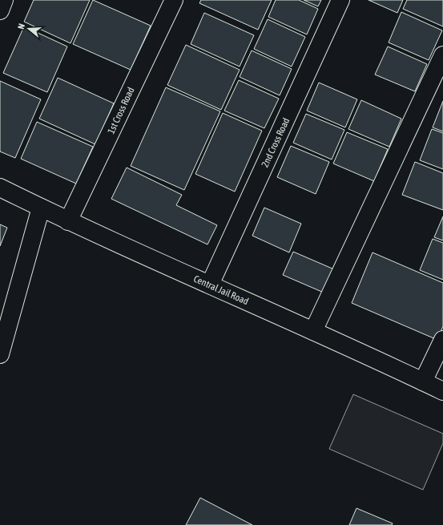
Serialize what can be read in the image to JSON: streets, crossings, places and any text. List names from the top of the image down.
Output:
{
  "streets": {
    "street": ["1st Cross Road", "2nd Cross Road", "Central Jail Road"]
  },
  "crossings": [
    ["1st Cross Road", "Central Jail Road"],
    ["2nd Cross Road", "Central Jail Road"]
  ],
  "north": "left"
}
